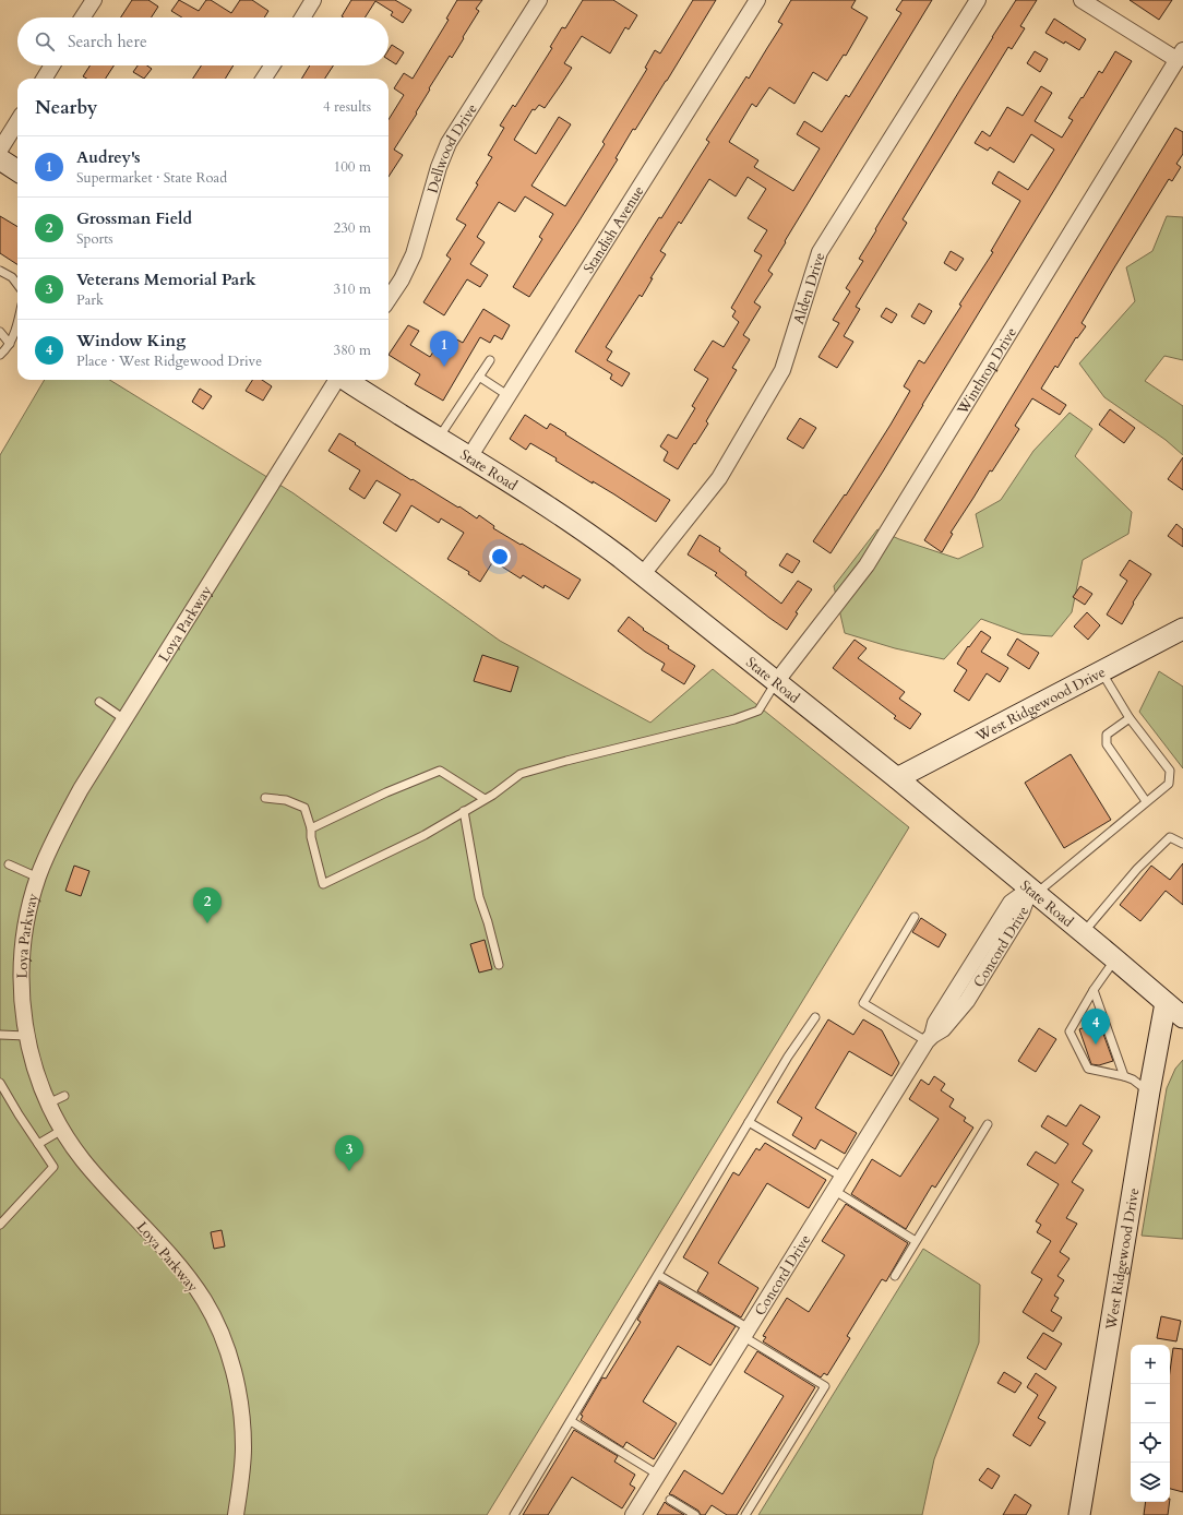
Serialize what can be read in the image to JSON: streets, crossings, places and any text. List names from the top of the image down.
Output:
{
  "streets": {
    "main road": ["State Road", "West Ridgewood Drive"],
    "street": [
      "Dellwood Drive",
      "Standish Avenue",
      "Alden Drive",
      "Winthrop Drive",
      "Loya Parkway",
      "Concord Drive"
    ]
  },
  "crossings": [
    ["Standish Avenue", "State Road"],
    ["Alden Drive", "State Road"],
    ["Winthrop Drive", "State Road"],
    ["State Road", "West Ridgewood Drive"],
    ["State Road", "Concord Drive"]
  ],
  "page": {
    "search": "Search here",
    "heading": ["Nearby", "4 results"],
    "list": [
      {
        "mark": "1",
        "name": "Audrey's",
        "note": "Supermarket · State Road",
        "value": "100 m"
      },
      {
        "mark": "2",
        "name": "Grossman Field",
        "note": "Sports",
        "value": "230 m"
      },
      {
        "mark": "3",
        "name": "Veterans Memorial Park",
        "note": "Park",
        "value": "310 m"
      },
      {
        "mark": "4",
        "name": "Window King",
        "note": "Place · West Ridgewood Drive",
        "value": "380 m"
      }
    ],
    "pins": [
      "1",
      "2",
      "4",
      "3"
    ],
    "map_buttons": ["+", "−"]
  }
}
